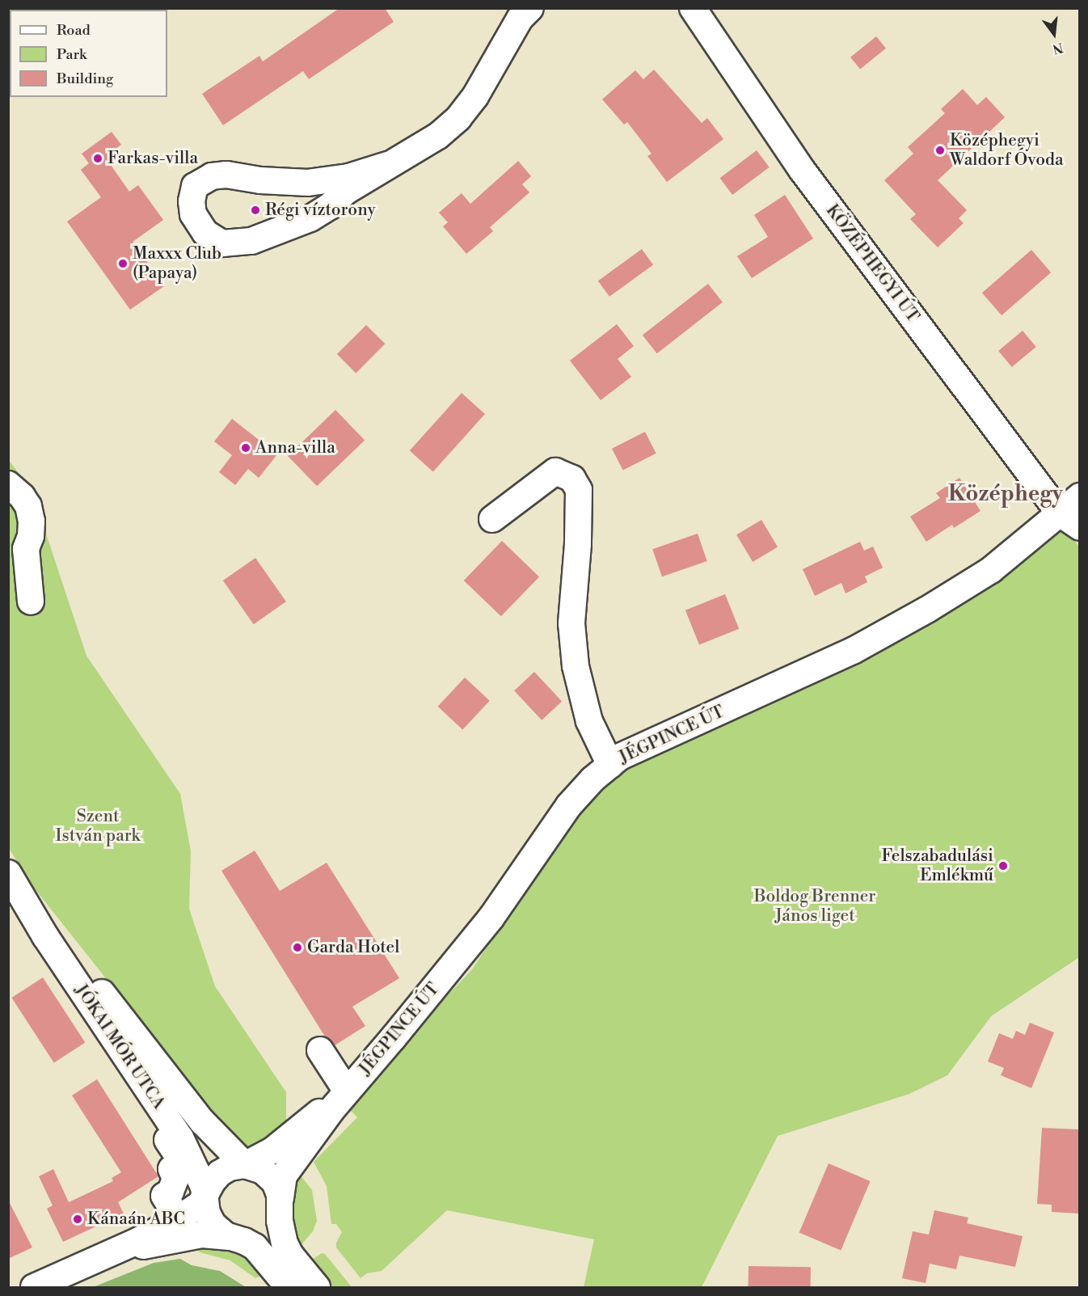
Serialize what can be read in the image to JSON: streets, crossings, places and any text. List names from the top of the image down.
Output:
{
  "streets": {
    "street": ["KÖZÉPHEGYI ÚT", "JÉGPINCE ÚT", "JÓKAI MÓR UTCA"]
  },
  "crossings": [
    ["KÖZÉPHEGYI ÚT", "JÉGPINCE ÚT"],
    ["JÉGPINCE ÚT", "JÓKAI MÓR UTCA"]
  ],
  "districts": ["Középhegy"],
  "parks": ["Szent István park", "Boldog Brenner János liget"],
  "places": [
    "Középhegyi Waldorf Óvoda",
    "Farkas-villa",
    "Régi víztorony",
    "Maxxx Club (Papaya)",
    "Anna-villa",
    "Felszabadulási Emlékmű",
    "Garda Hotel",
    "Kánaán ABC"
  ],
  "legend": ["Road", "Park", "Building"],
  "north": "bottom"
}
